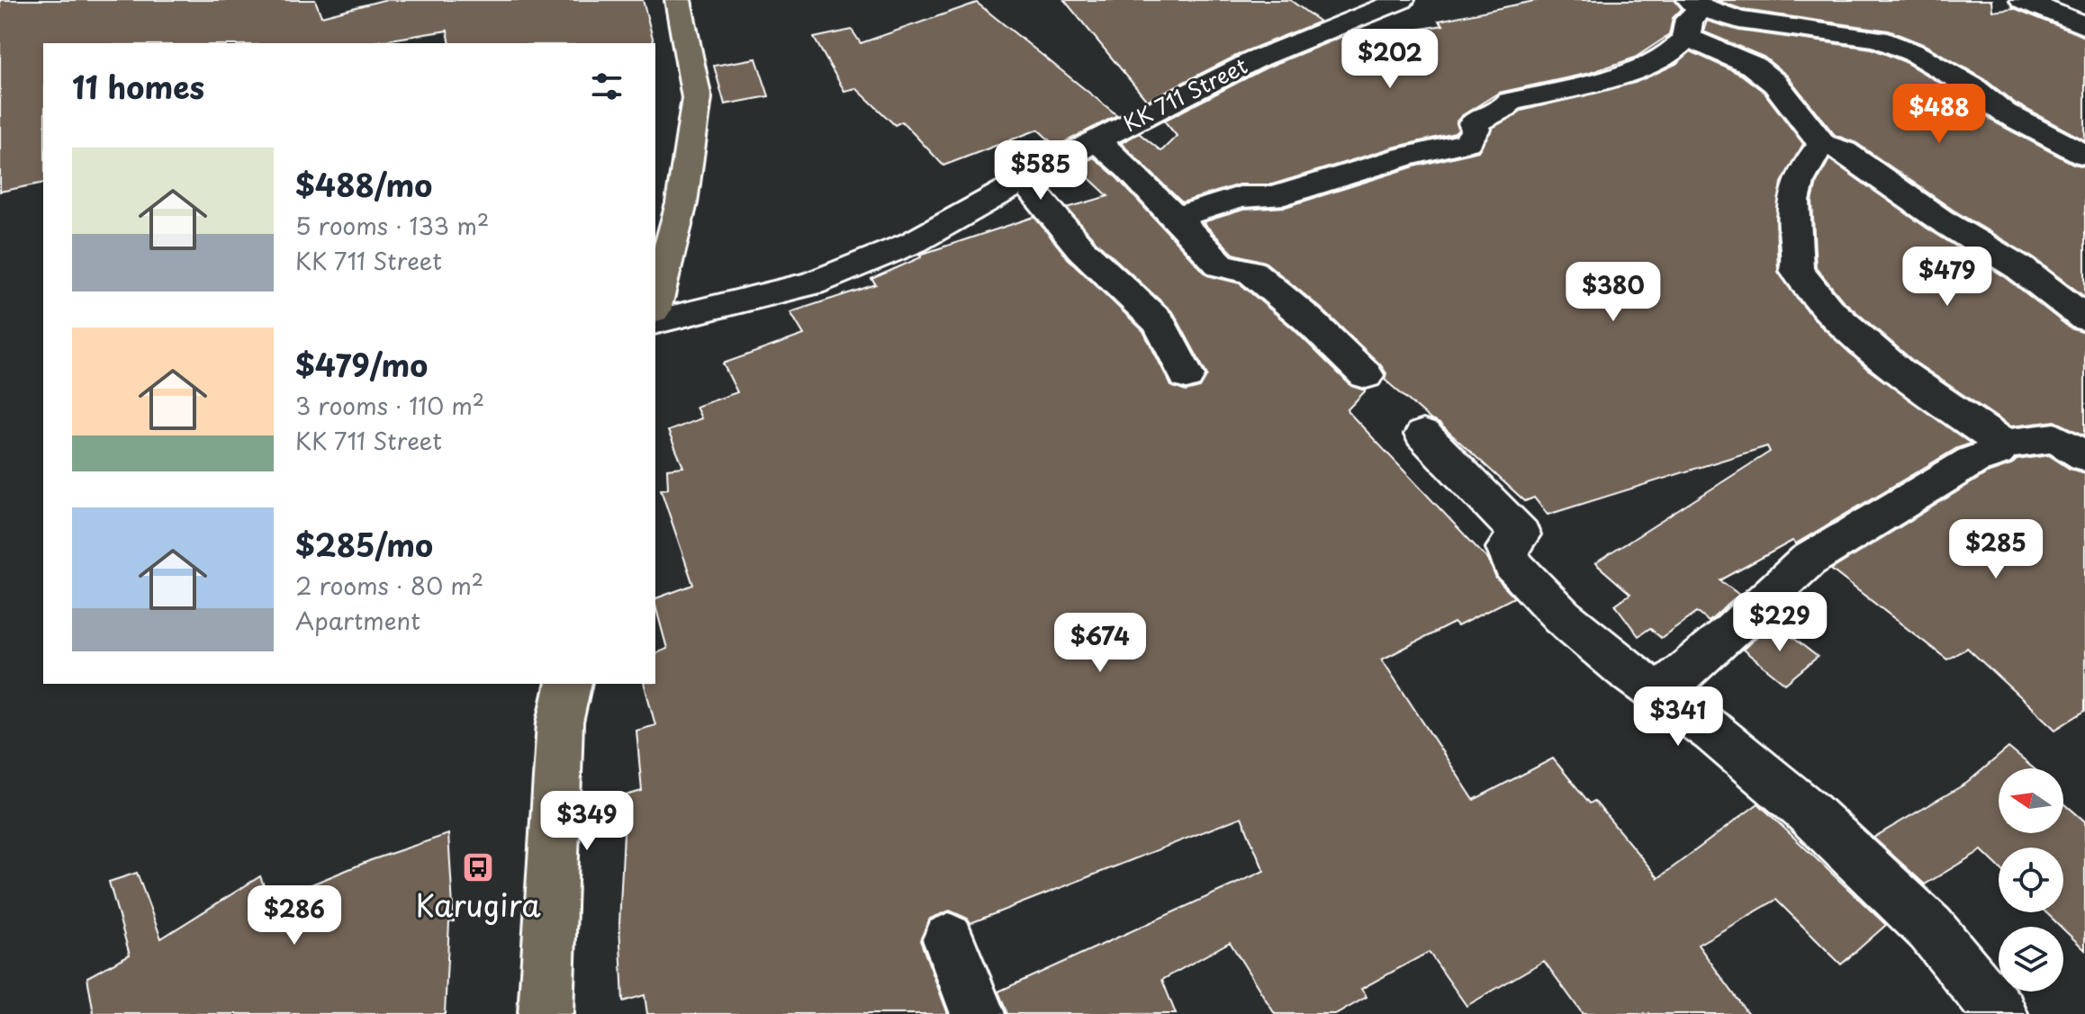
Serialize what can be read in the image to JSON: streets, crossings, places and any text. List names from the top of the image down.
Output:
{
  "streets": {
    "street": ["KK 711 Street"]
  },
  "places": {
    "bus stop": ["Karugira"]
  },
  "north": "left",
  "page": {
    "price": [
      "$202",
      "$488",
      "$585",
      "$479",
      "$380",
      "$285",
      "$229",
      "$674",
      "$341",
      "$349",
      "$286"
    ],
    "heading": "11 homes",
    "list": [
      {
        "name": "$488/mo",
        "note": "5 rooms · 133 m² · KK 711 Street"
      },
      {
        "name": "$479/mo",
        "note": "3 rooms · 110 m² · KK 711 Street"
      },
      {
        "name": "$285/mo",
        "note": "2 rooms · 80 m² · Apartment"
      }
    ]
  }
}
